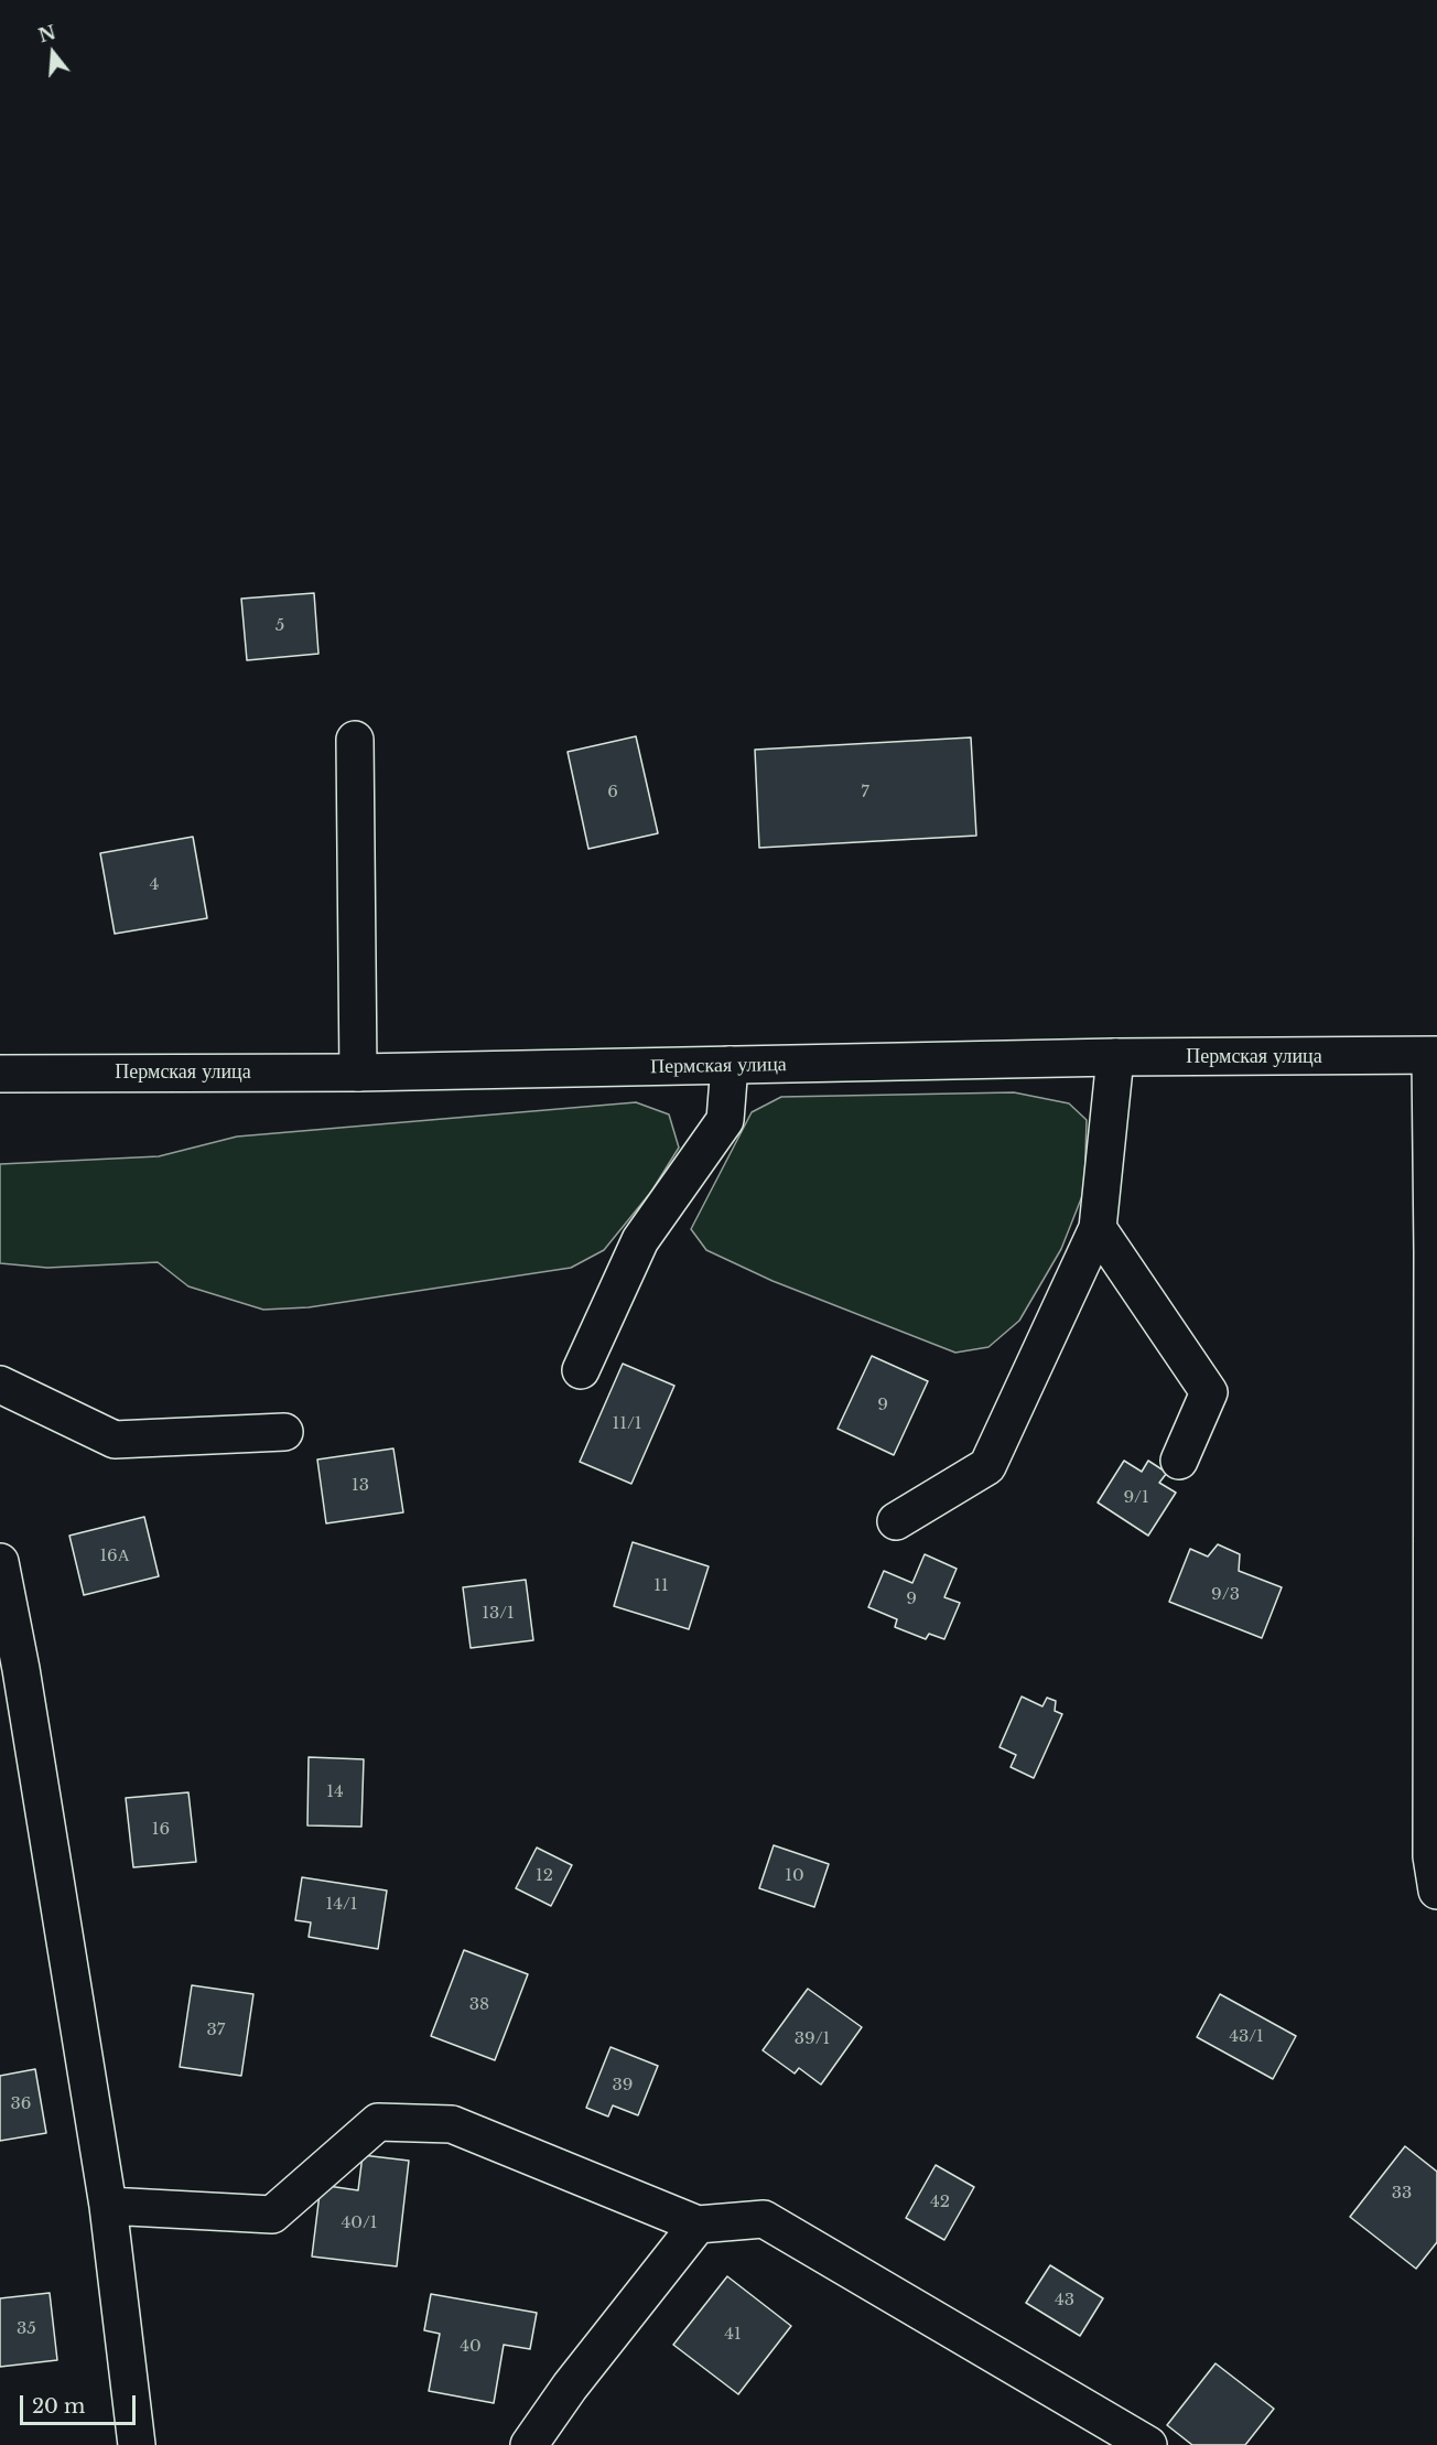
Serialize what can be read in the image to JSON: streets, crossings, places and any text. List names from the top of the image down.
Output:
{
  "streets": {
    "street": ["Пермская улица"]
  },
  "house_numbers": [
    "5",
    "6",
    "7",
    "4",
    "9",
    "11/1",
    "13",
    "9/1",
    "16А",
    "11",
    "9/3",
    "9",
    "13/1",
    "14",
    "16",
    "12",
    "10",
    "14/1",
    "38",
    "37",
    "43/1",
    "39/1",
    "39",
    "36",
    "33",
    "42",
    "40/1",
    "43",
    "35",
    "41",
    "40"
  ],
  "scale_bar": "20 m",
  "north": "top"
}
